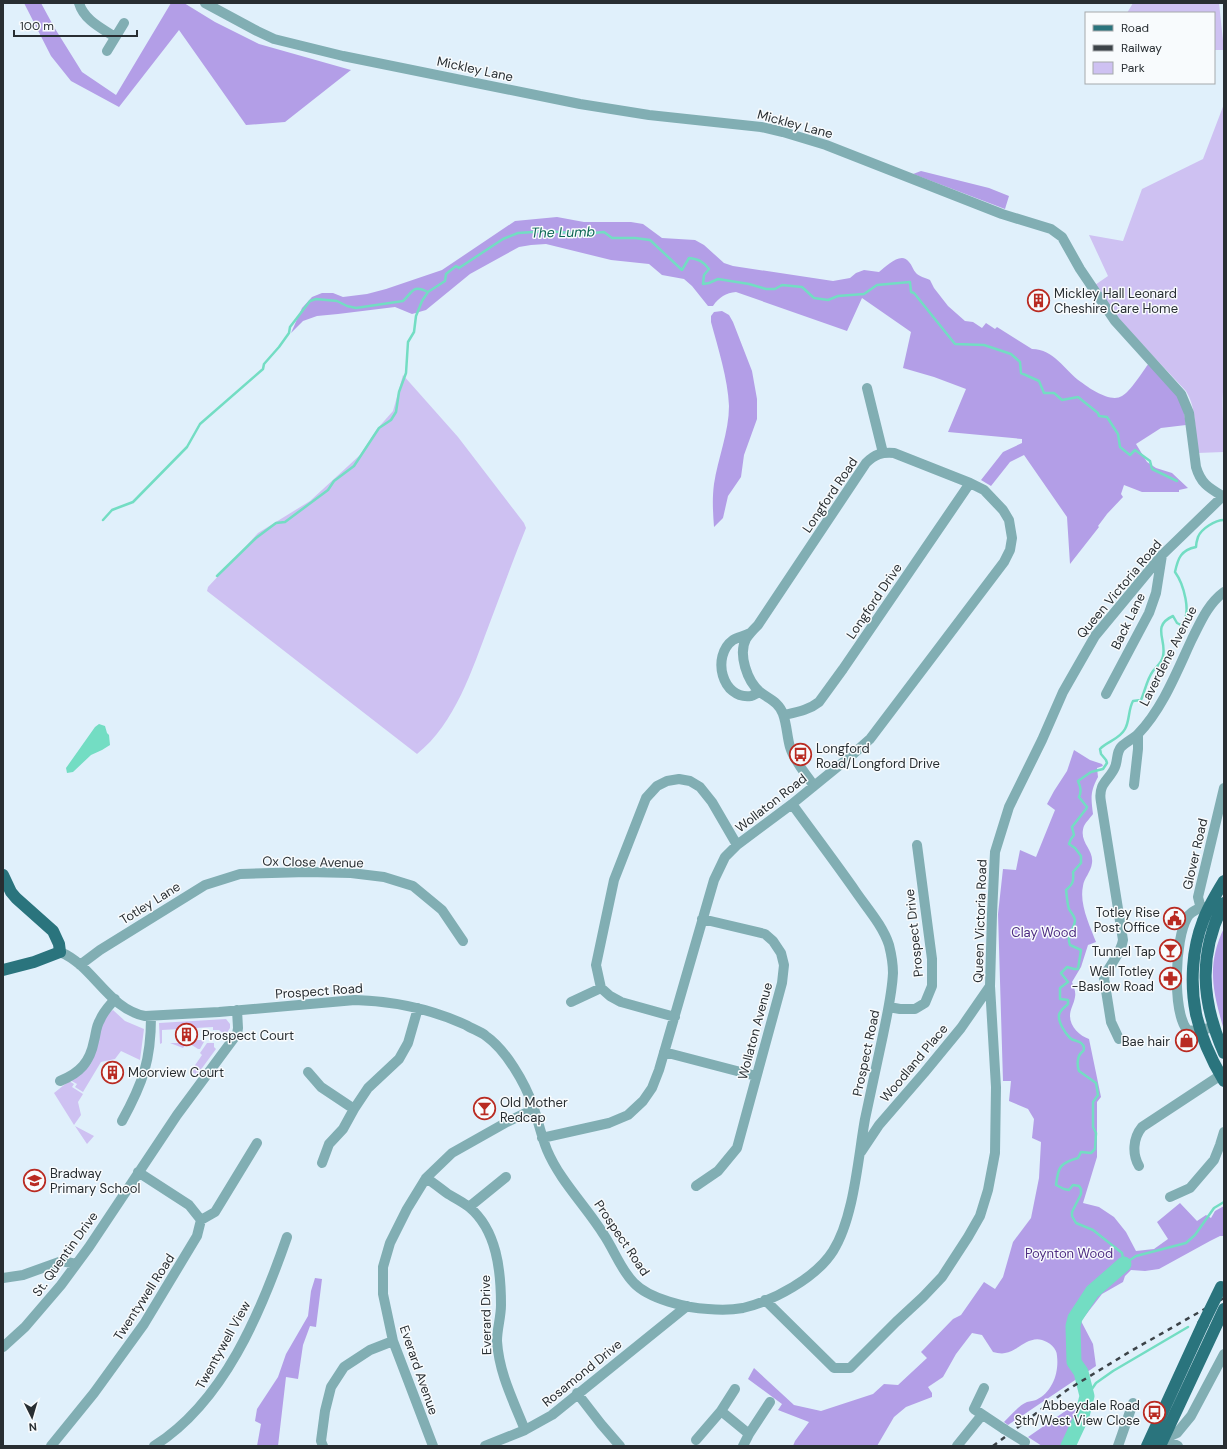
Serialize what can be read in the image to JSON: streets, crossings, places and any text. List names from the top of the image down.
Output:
{
  "streets": {
    "street": [
      "Mickley Lane",
      "Longford Road",
      "Queen Victoria Road",
      "Longford Drive",
      "Back Lane",
      "Laverdene Avenue",
      "Wollaton Road",
      "Glover Road",
      "Ox Close Avenue",
      "Totley Lane",
      "Prospect Drive",
      "Prospect Road",
      "Wollaton Avenue",
      "Woodland Place",
      "St. Quentin Drive",
      "Twentywell Road",
      "Everard Drive",
      "Twentywell View",
      "Everard Avenue",
      "Rosamond Drive"
    ]
  },
  "crossings": [
    ["Mickley Lane", "Queen Victoria Road"],
    ["Longford Road", "Longford Drive"],
    ["Longford Road", "Wollaton Road"],
    ["Queen Victoria Road", "Back Lane"],
    ["Queen Victoria Road", "Prospect Road"],
    ["Queen Victoria Road", "Woodland Place"],
    ["Longford Drive", "Wollaton Road"],
    ["Wollaton Road", "Prospect Road"],
    ["Wollaton Road", "Wollaton Avenue"],
    ["Ox Close Avenue", "Totley Lane"],
    ["Totley Lane", "Prospect Road"],
    ["Prospect Drive", "Prospect Road"],
    ["Prospect Road", "Woodland Place"],
    ["Prospect Road", "St. Quentin Drive"],
    ["Prospect Road", "Everard Avenue"],
    ["Prospect Road", "Rosamond Drive"],
    ["Everard Drive", "Everard Avenue"],
    ["Everard Drive", "Rosamond Drive"]
  ],
  "water": ["The Lumb"],
  "parks": ["Clay Wood", "Poynton Wood"],
  "places": {
    "building": ["Mickley Hall Leonard Cheshire Care Home", "Prospect Court", "Moorview Court"],
    "bus stop": ["Longford Road/Longford Drive", "Abbeydale Road Sth/West View Close"],
    "public building": ["Totley Rise Post Office"],
    "bar": ["Tunnel Tap", "Old Mother Redcap"],
    "pharmacy": ["Well Totley -Baslow Road"],
    "shop": ["Bae hair"],
    "school or university": ["Bradway Primary School"]
  },
  "legend": ["Road", "Railway", "Park"],
  "scale_bar": "100 m",
  "north": "bottom"
}
